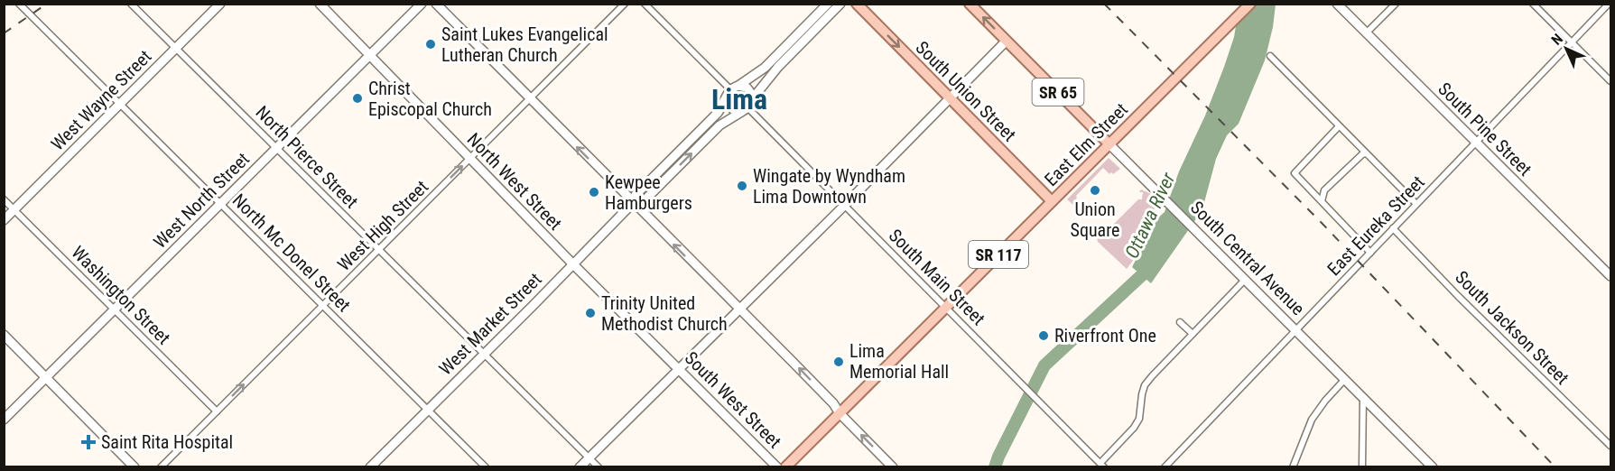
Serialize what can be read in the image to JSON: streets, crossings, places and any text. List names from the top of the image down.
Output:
{
  "streets": {
    "main road": [
      "South Union Street",
      "SR 65",
      "East Elm Street",
      "SR 117",
      "South Central Avenue"
    ],
    "street": [
      "West Wayne Street",
      "South Pine Street",
      "North Pierce Street",
      "North West Street",
      "West North Street",
      "West High Street",
      "East Eureka Street",
      "North Mc Donel Street",
      "South Main Street",
      "Washington Street",
      "West Market Street",
      "South Jackson Street",
      "South West Street"
    ]
  },
  "crossings": [
    ["South Union Street", "East Elm Street"],
    ["West Wayne Street", "North Pierce Street"],
    ["West Wayne Street", "North Mc Donel Street"],
    ["West Wayne Street", "Washington Street"],
    ["South Pine Street", "East Eureka Street"],
    ["East Elm Street", "SR 117"],
    ["East Elm Street", "South Central Avenue"],
    ["East Elm Street", "South Main Street"],
    ["North Pierce Street", "West North Street"],
    ["North Pierce Street", "West High Street"],
    ["North Pierce Street", "West Market Street"],
    ["North West Street", "West North Street"],
    ["North West Street", "West High Street"],
    ["North West Street", "West Market Street"],
    ["North West Street", "South West Street"],
    ["West North Street", "North Mc Donel Street"],
    ["West North Street", "Washington Street"],
    ["West High Street", "North Mc Donel Street"],
    ["West High Street", "Washington Street"],
    ["East Eureka Street", "South Central Avenue"],
    ["East Eureka Street", "South Jackson Street"],
    ["North Mc Donel Street", "West Market Street"],
    ["SR 117", "South Main Street"],
    ["South Main Street", "West Market Street"],
    ["West Market Street", "South West Street"]
  ],
  "one_way": ["South Union Street", "West High Street"],
  "districts": ["Lima"],
  "water": ["Ottawa River"],
  "places": {
    "other": [
      "Saint Lukes Evangelical Lutheran Church",
      "Christ Episcopal Church",
      "Wingate by Wyndham Lima Downtown",
      "Union Square",
      "Kewpee Hamburgers",
      "Trinity United Methodist Church",
      "Riverfront One",
      "Lima Memorial Hall"
    ],
    "health": ["Saint Rita Hospital"]
  },
  "north": "top left"
}
